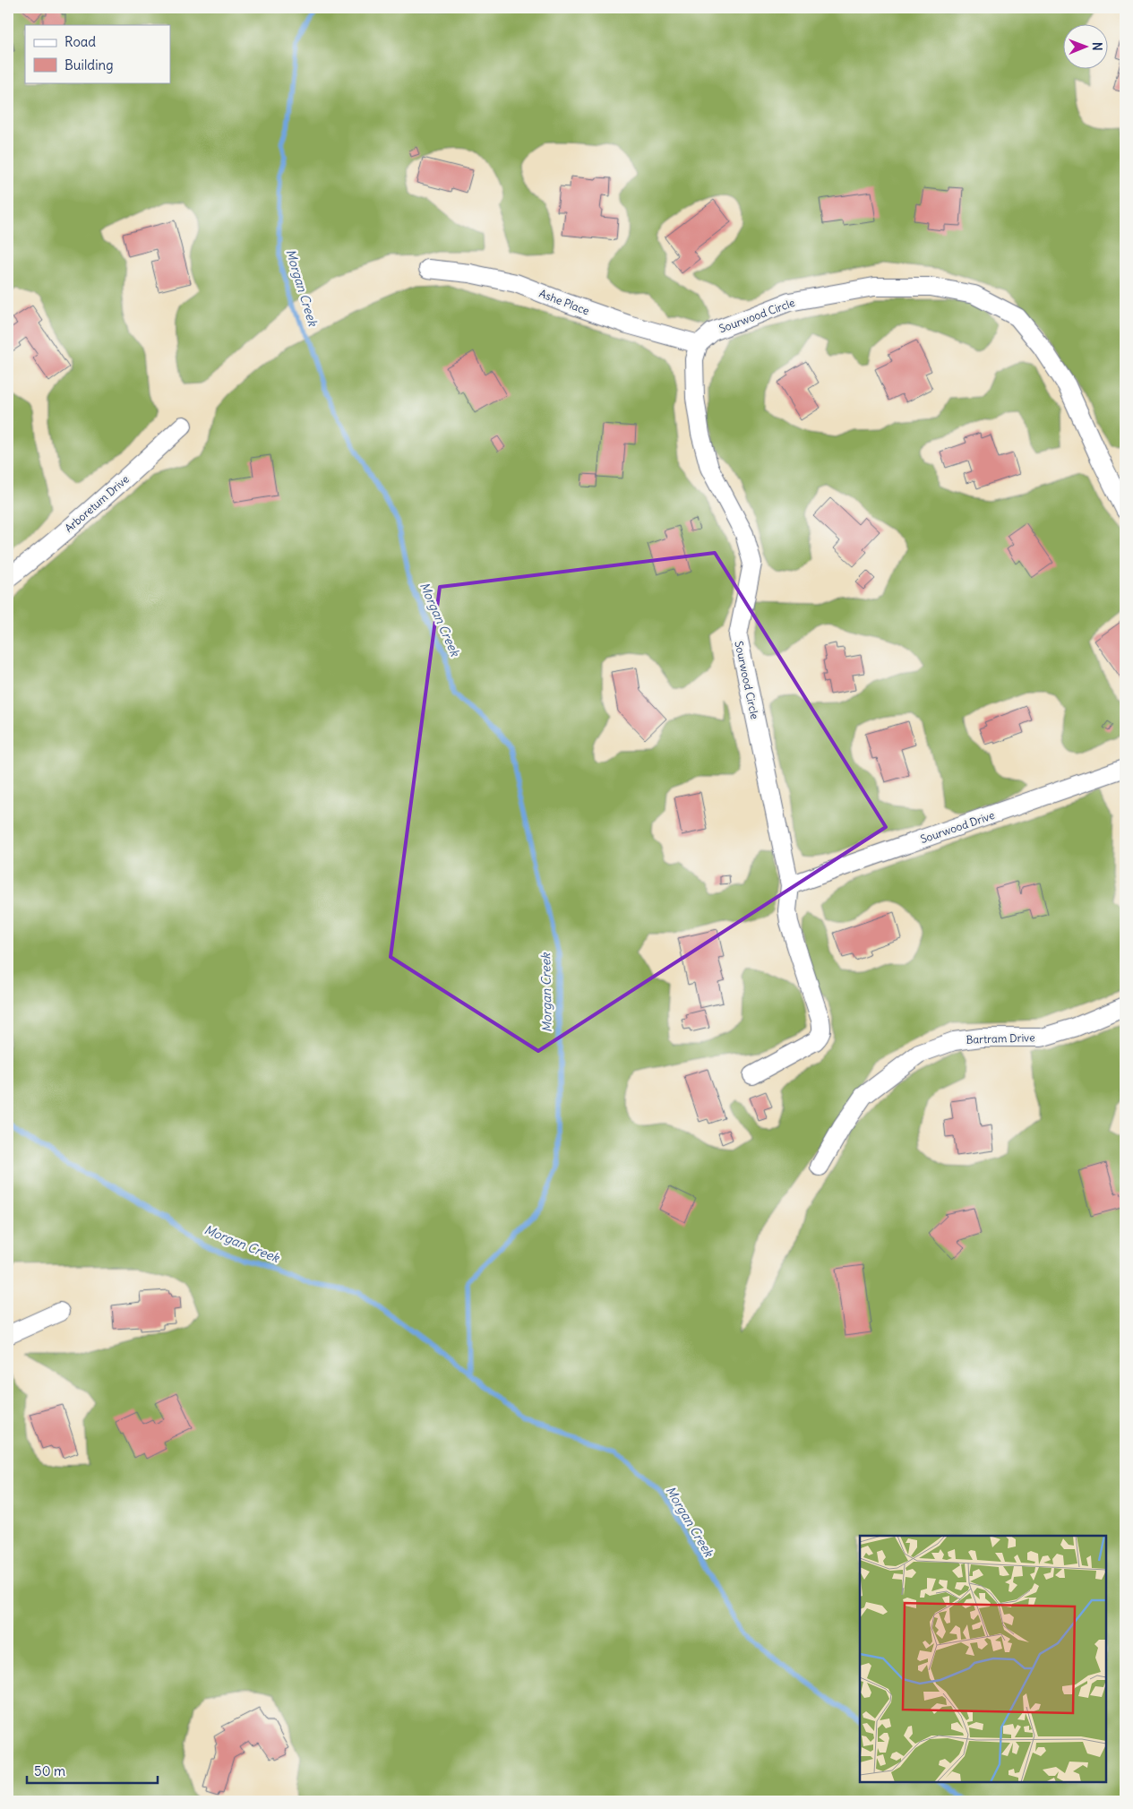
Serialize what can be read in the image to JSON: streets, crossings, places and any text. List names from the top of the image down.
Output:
{
  "streets": {
    "street": [
      "Ashe Place",
      "Sourwood Circle",
      "Arboretum Drive",
      "Sourwood Drive",
      "Bartram Drive"
    ]
  },
  "crossings": [
    ["Ashe Place", "Sourwood Circle"],
    ["Sourwood Circle", "Sourwood Drive"]
  ],
  "water": ["Morgan Creek"],
  "legend": ["Road", "Building"],
  "scale_bar": "50 m",
  "north": "right"
}
